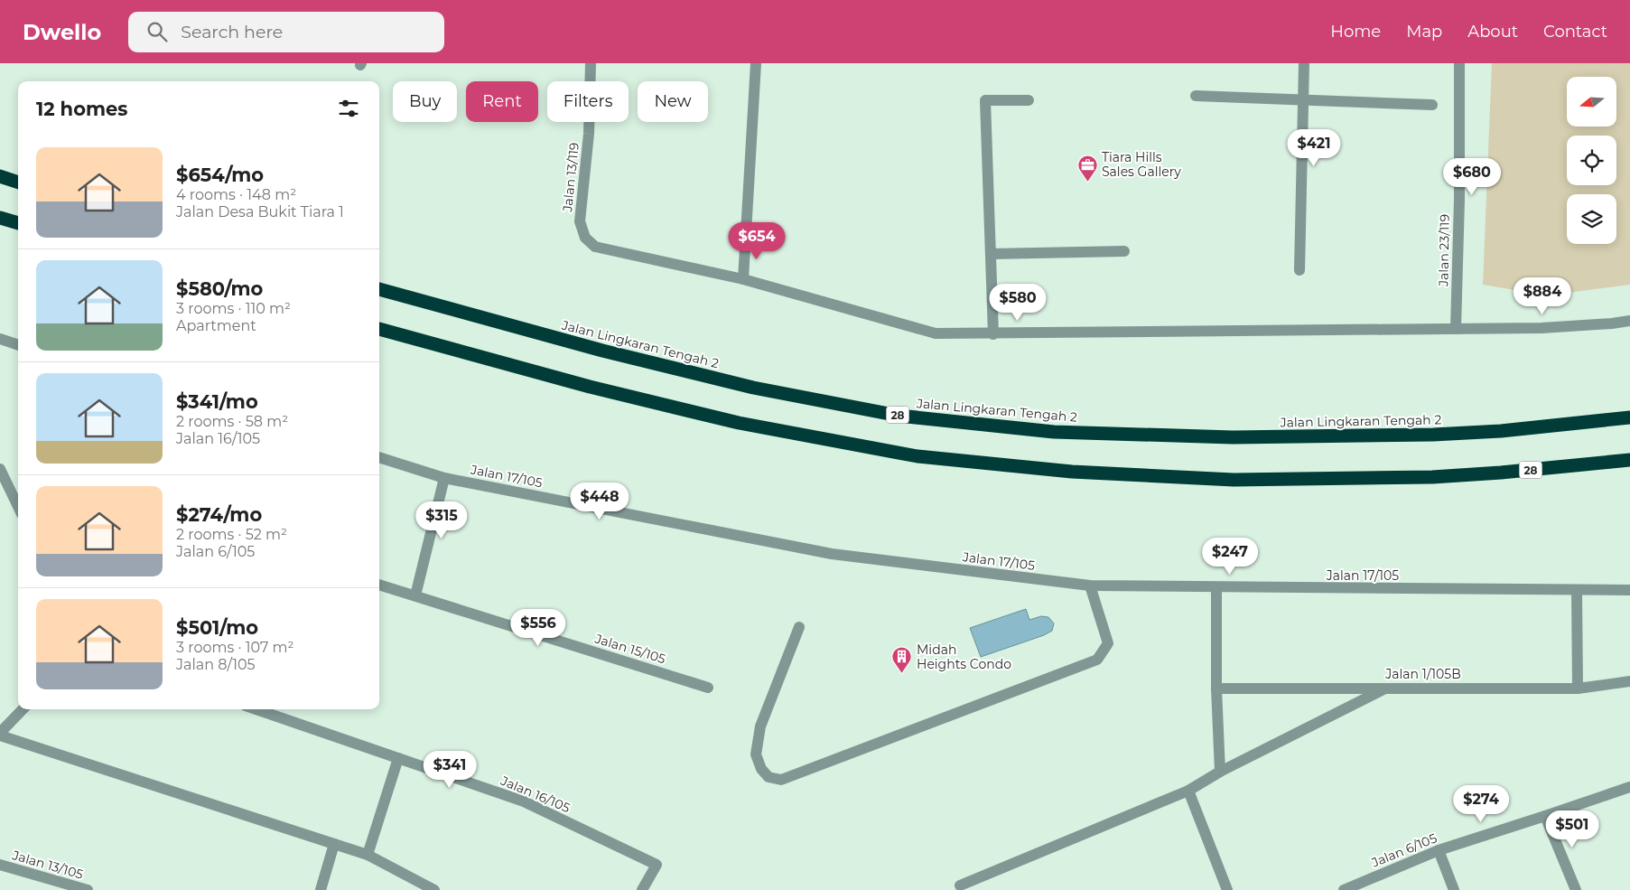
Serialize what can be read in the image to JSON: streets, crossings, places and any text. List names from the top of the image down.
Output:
{
  "streets": {
    "highway": ["Jalan Lingkaran Tengah 2", "28"],
    "street": [
      "Jalan 13/119",
      "Jalan 23/119",
      "Jalan 17/105",
      "Jalan 15/105",
      "Jalan 1/105B",
      "Jalan 16/105",
      "Jalan 6/105",
      "Jalan 13/105"
    ]
  },
  "places": {
    "office": ["Tiara Hills Sales Gallery"],
    "building": ["Midah Heights Condo"]
  },
  "north": "left",
  "page": {
    "header": "Dwello",
    "search": "Search here",
    "nav": [
      "Home",
      "Map",
      "About",
      "Contact"
    ],
    "chip": [
      "Buy",
      "Rent",
      "Filters",
      "New"
    ],
    "heading": "12 homes",
    "price": [
      "$421",
      "$680",
      "$654",
      "$884",
      "$580",
      "$448",
      "$315",
      "$247",
      "$556",
      "$341",
      "$274",
      "$501"
    ],
    "list": [
      {
        "name": "$654/mo",
        "note": "4 rooms · 148 m² · Jalan Desa Bukit Tiara 1"
      },
      {
        "name": "$580/mo",
        "note": "3 rooms · 110 m² · Apartment"
      },
      {
        "name": "$341/mo",
        "note": "2 rooms · 58 m² · Jalan 16/105"
      },
      {
        "name": "$274/mo",
        "note": "2 rooms · 52 m² · Jalan 6/105"
      },
      {
        "name": "$501/mo",
        "note": "3 rooms · 107 m² · Jalan 8/105"
      }
    ]
  }
}
